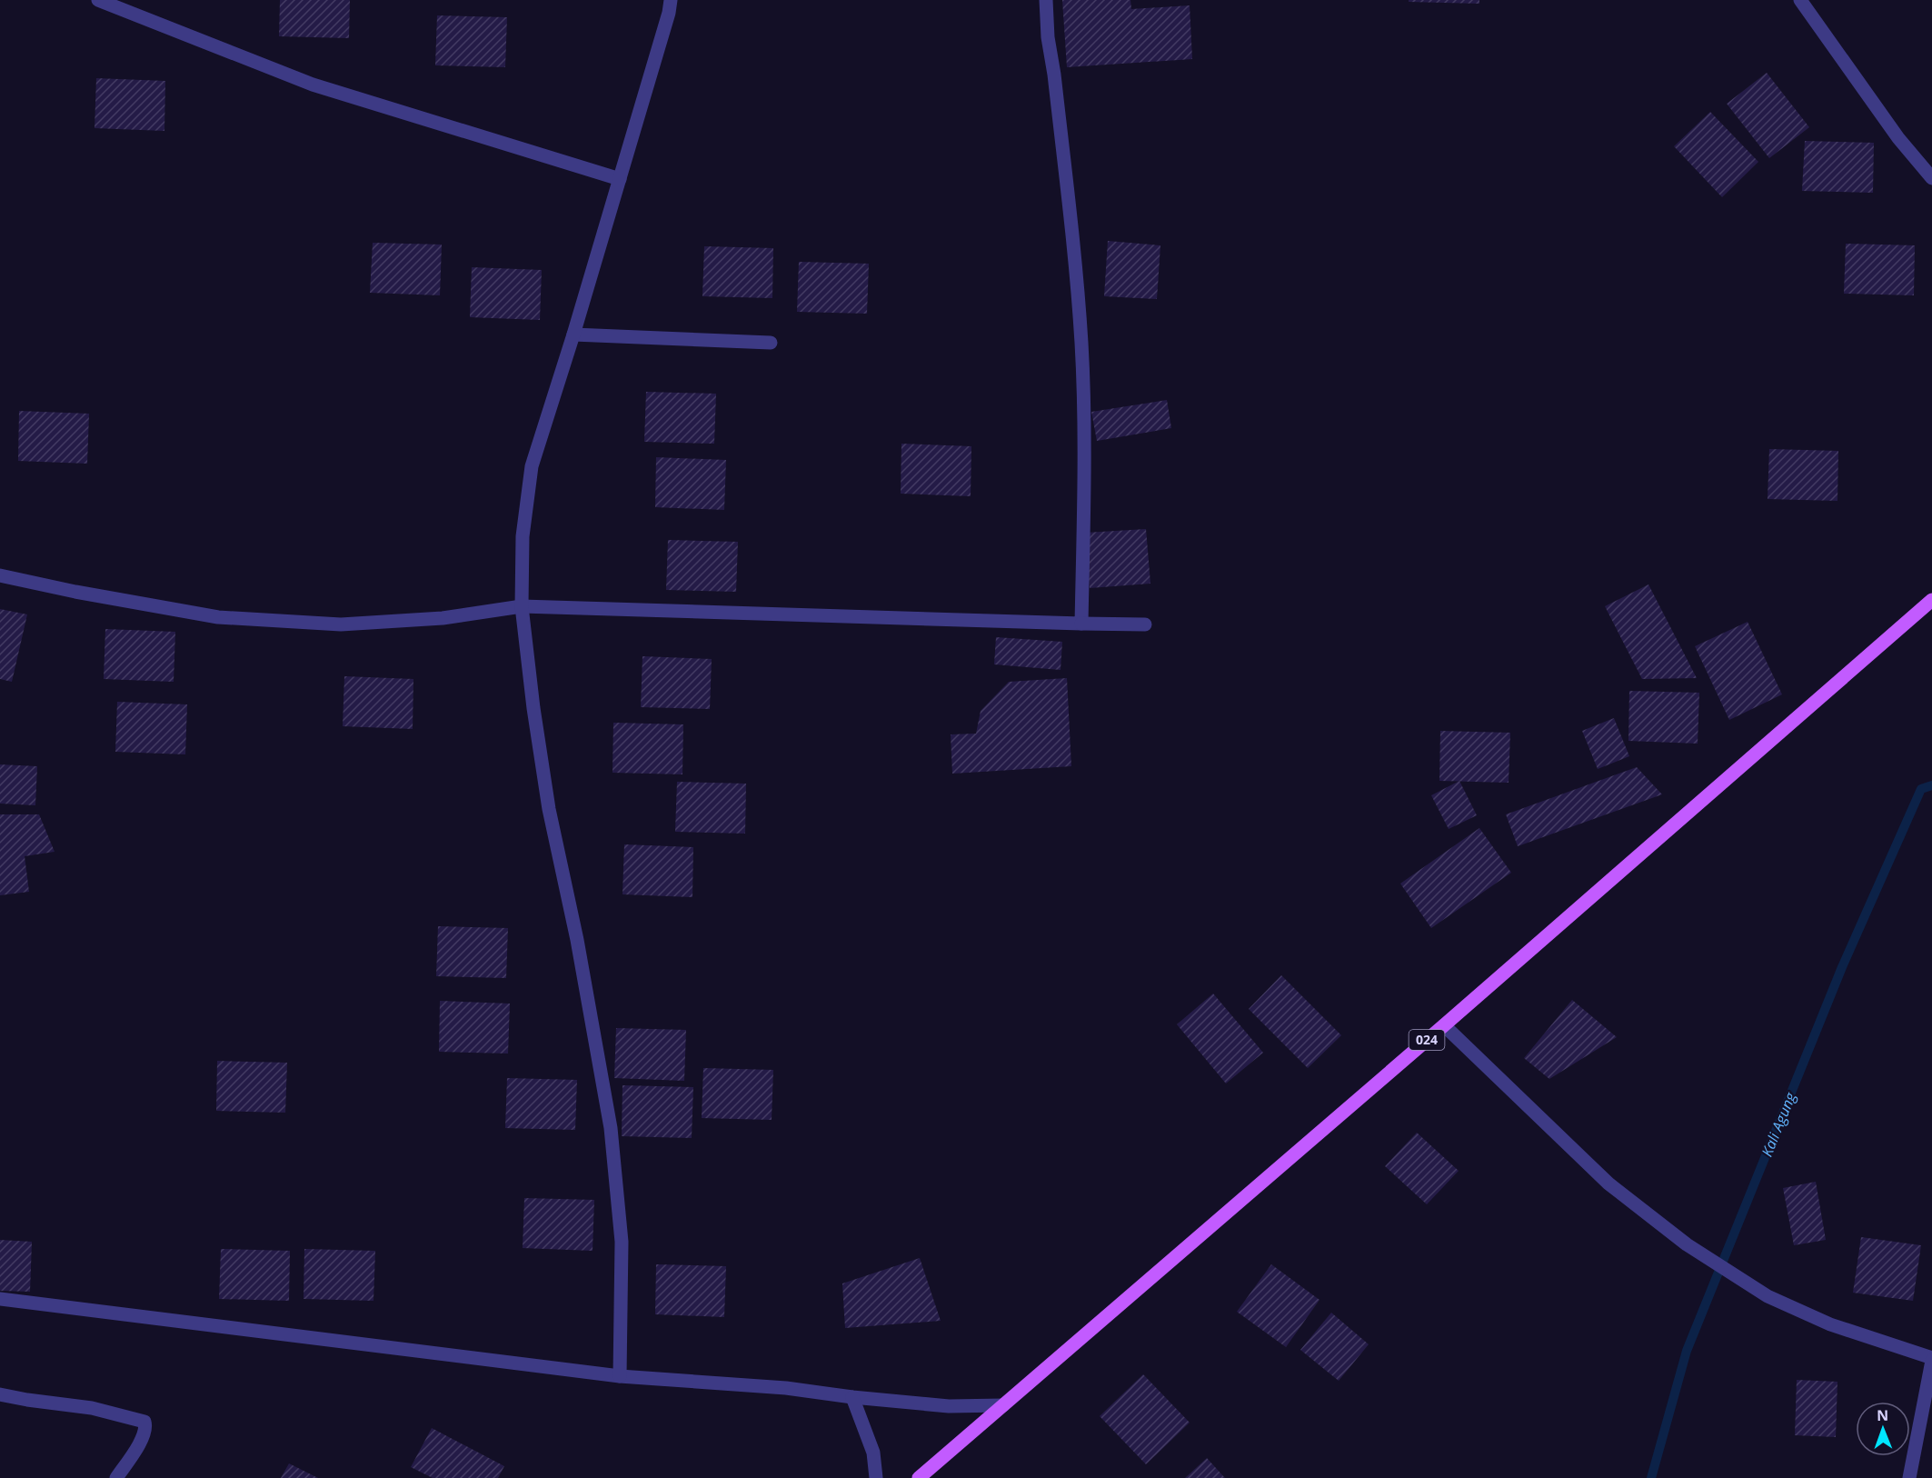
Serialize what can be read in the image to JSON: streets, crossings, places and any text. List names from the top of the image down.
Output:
{
  "streets": {
    "main road": ["024"]
  },
  "water": ["Kali Agung"],
  "north": "top"
}
